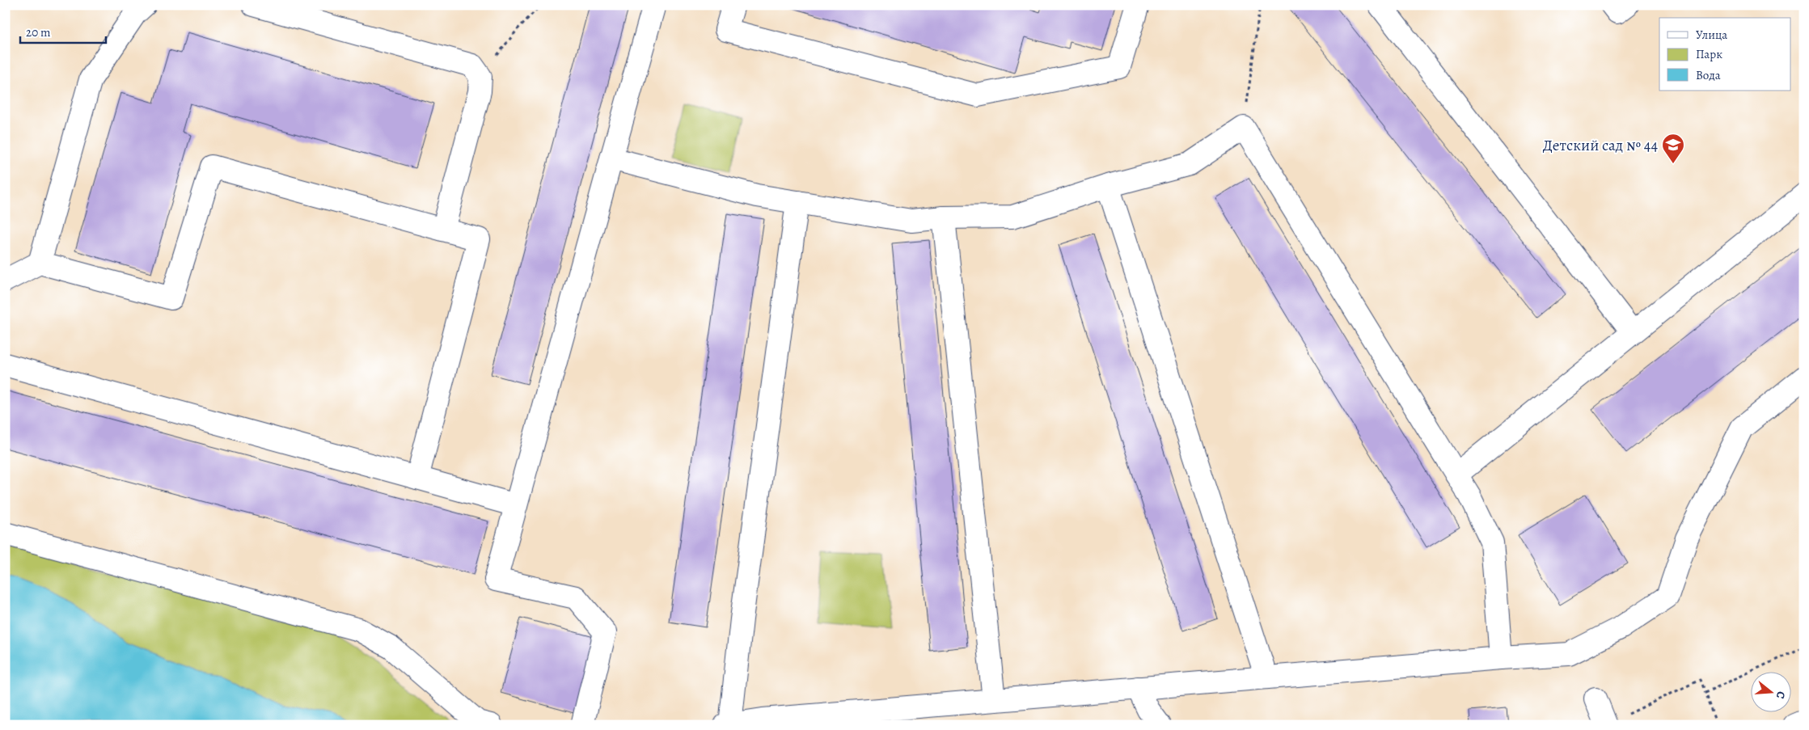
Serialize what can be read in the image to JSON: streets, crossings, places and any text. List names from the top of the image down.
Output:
{
  "places": {
    "school or university": ["Детский сад № 44"]
  },
  "legend": ["Улица", "Парк", "Вода"],
  "scale_bar": "20 m",
  "north": "right"
}
